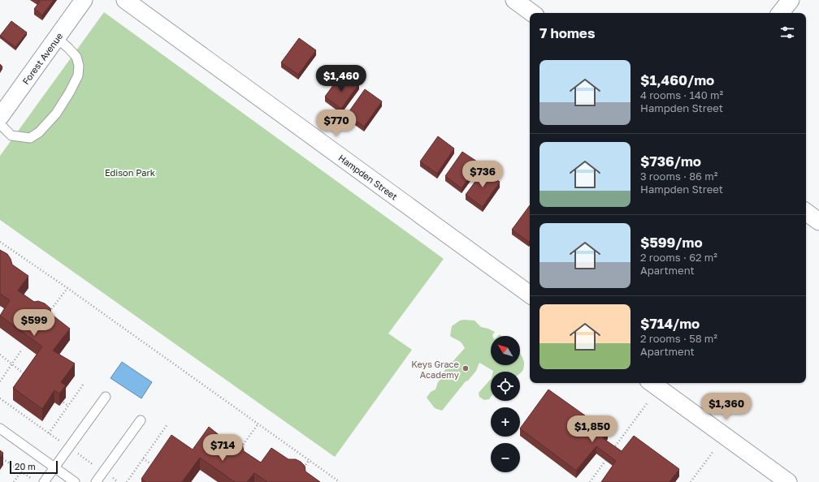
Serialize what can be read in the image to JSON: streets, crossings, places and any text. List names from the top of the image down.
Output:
{
  "streets": {
    "street": ["Forest Avenue", "Hampden Street"]
  },
  "parks": ["Edison Park"],
  "places": ["Keys Grace Academy"],
  "scale_bar": "20 m",
  "north": "top left",
  "page": {
    "heading": "7 homes",
    "list": [
      {
        "name": "$1,460/mo",
        "note": "4 rooms · 140 m² · Hampden Street"
      },
      {
        "name": "$736/mo",
        "note": "3 rooms · 86 m² · Hampden Street"
      },
      {
        "name": "$599/mo",
        "note": "2 rooms · 62 m² · Apartment"
      },
      {
        "name": "$714/mo",
        "note": "2 rooms · 58 m² · Apartment"
      }
    ],
    "price": [
      "$1,460",
      "$770",
      "$736",
      "$599",
      "$1,360",
      "$1,850",
      "$714"
    ],
    "map_buttons": ["+", "−"],
    "scale": "20 m"
  }
}
